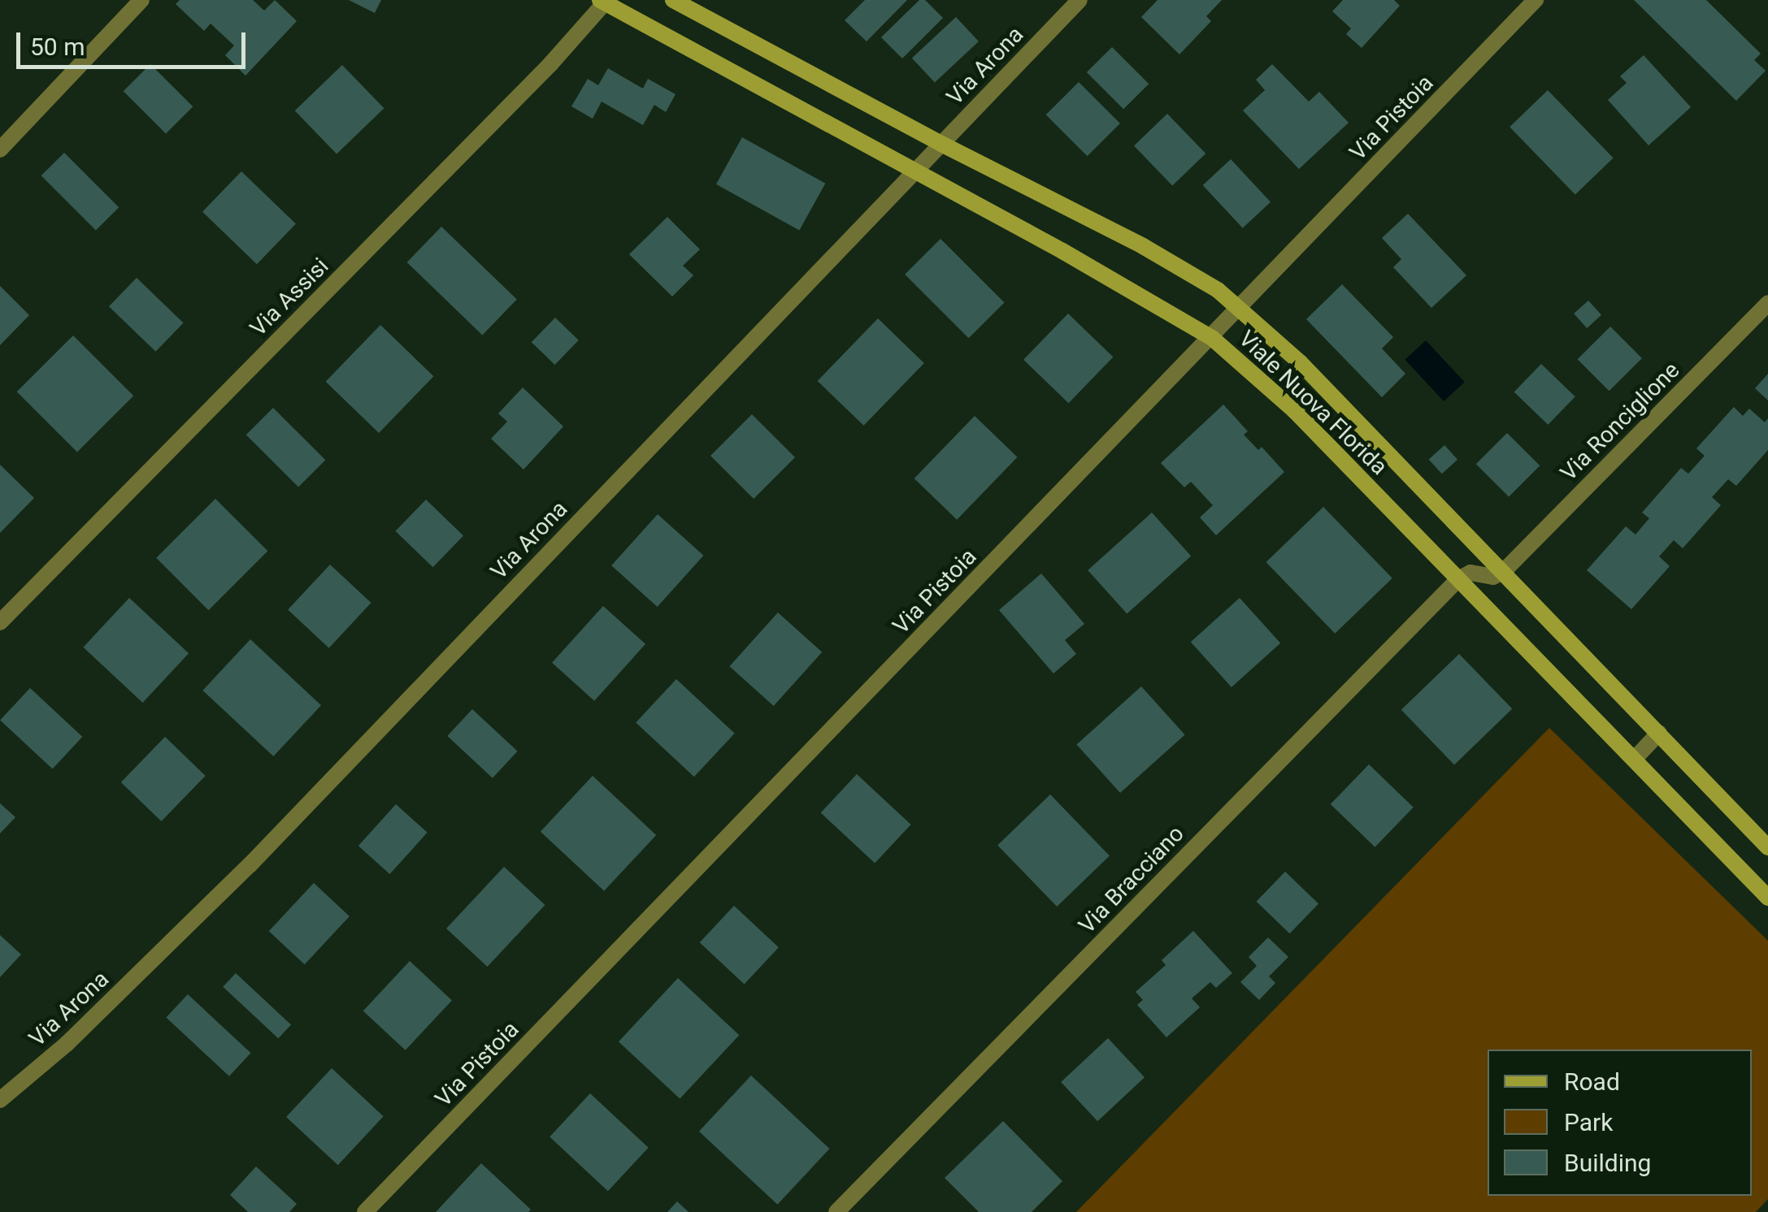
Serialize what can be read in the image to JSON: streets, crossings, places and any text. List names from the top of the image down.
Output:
{
  "streets": {
    "street": [
      "Via Arona",
      "Via Pistoia",
      "Via Assisi",
      "Viale Nuova Florida",
      "Via Ronciglione",
      "Via Bracciano"
    ]
  },
  "crossings": [
    ["Via Arona", "Viale Nuova Florida"],
    ["Via Pistoia", "Viale Nuova Florida"],
    ["Via Assisi", "Viale Nuova Florida"],
    ["Viale Nuova Florida", "Via Ronciglione"],
    ["Viale Nuova Florida", "Via Bracciano"]
  ],
  "legend": ["Road", "Park", "Building"],
  "scale_bar": "50 m"
}
